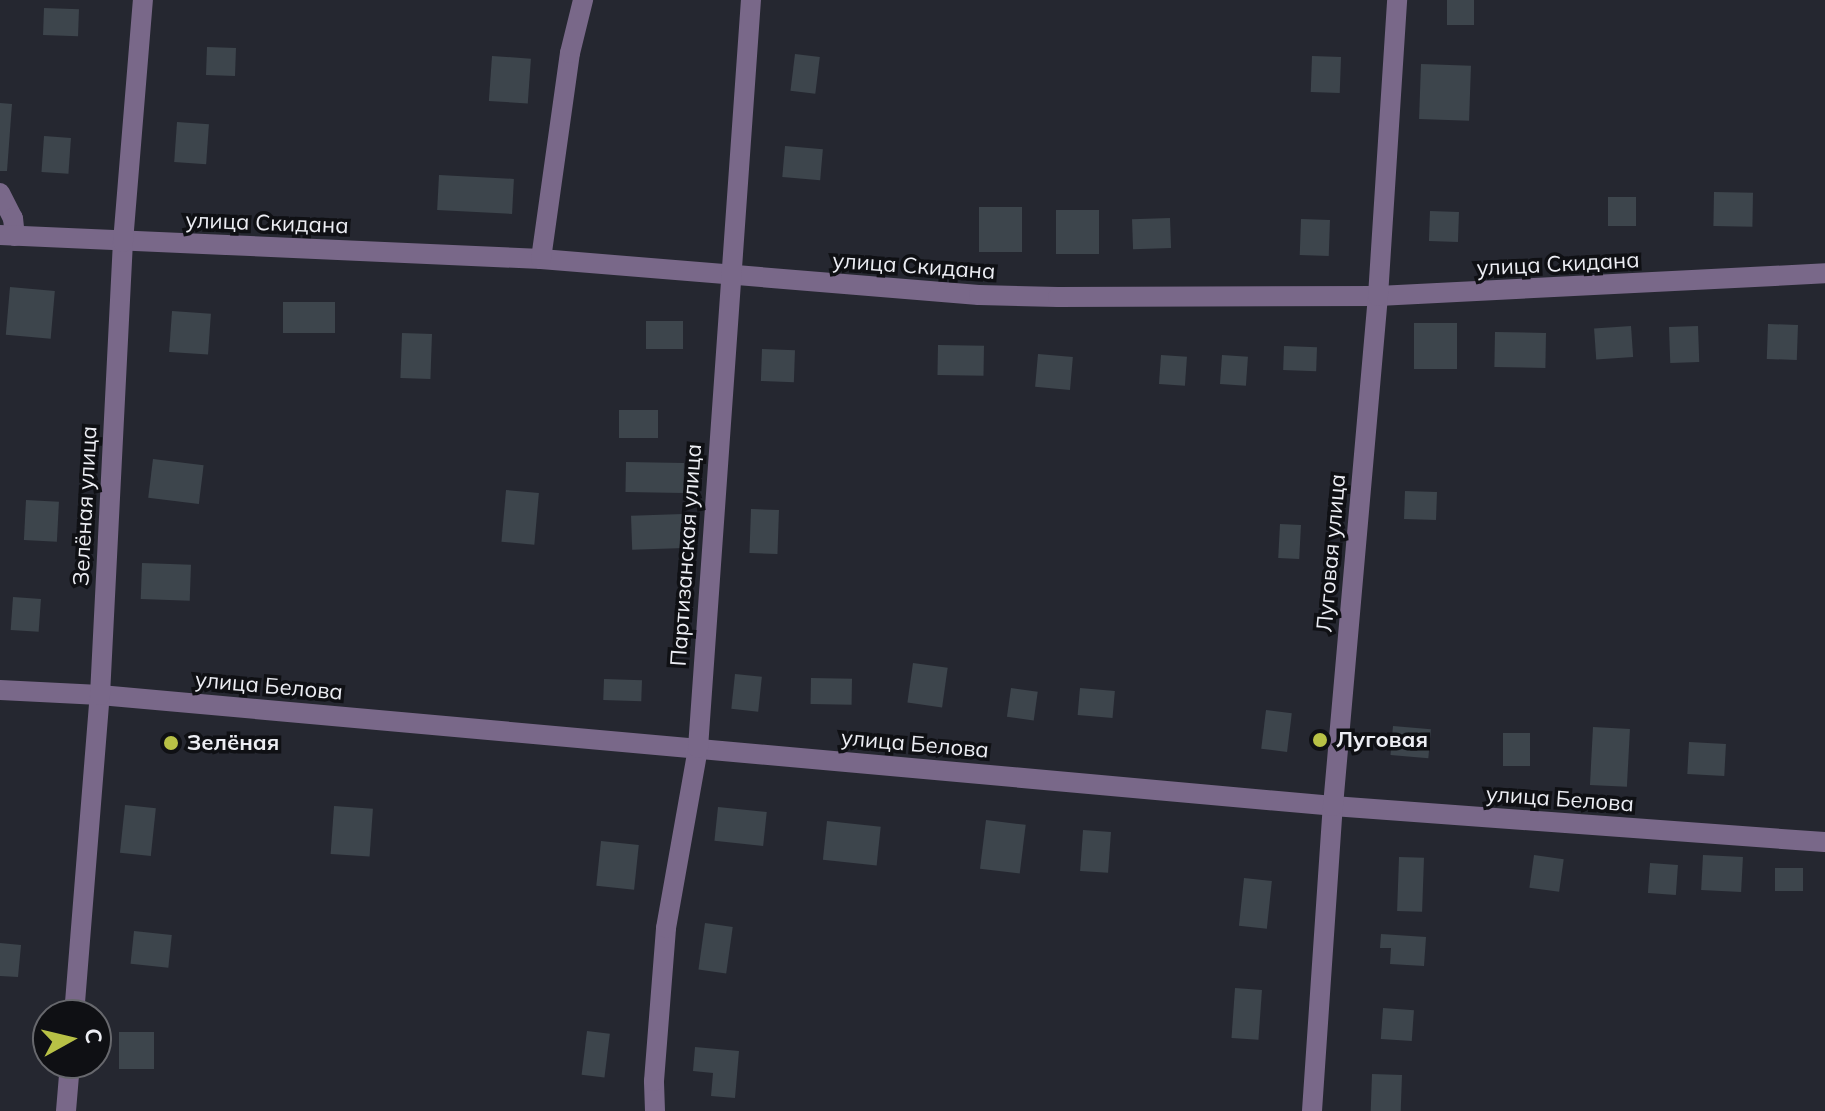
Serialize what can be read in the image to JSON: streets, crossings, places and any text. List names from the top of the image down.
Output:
{
  "streets": {
    "street": [
      "улица Скидана",
      "Зелёная улица",
      "Луговая улица",
      "Партизанская улица",
      "улица Белова"
    ]
  },
  "crossings": [
    ["улица Скидана", "Зелёная улица"],
    ["улица Скидана", "Луговая улица"],
    ["улица Скидана", "Партизанская улица"],
    ["Зелёная улица", "улица Белова"],
    ["Луговая улица", "улица Белова"],
    ["Партизанская улица", "улица Белова"]
  ],
  "places": ["Луговая", "Зелёная"],
  "north": "right"
}
